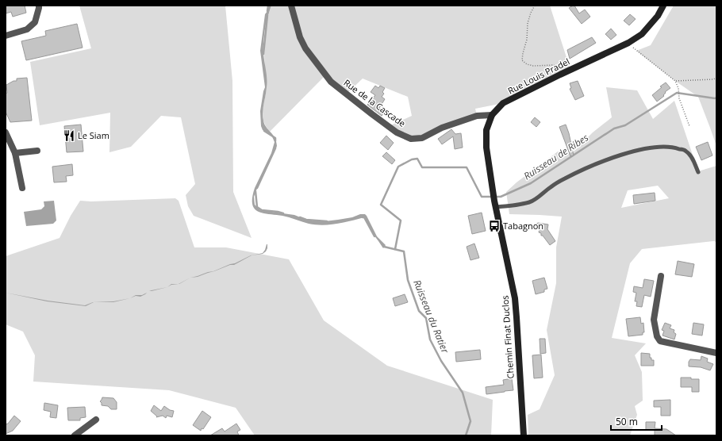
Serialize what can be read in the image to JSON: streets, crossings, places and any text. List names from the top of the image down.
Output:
{
  "streets": {
    "main road": ["Rue Louis Pradel", "Chemin Finat Duclos"],
    "street": ["Rue de la Cascade"]
  },
  "crossings": [
    ["Rue Louis Pradel", "Rue de la Cascade"],
    ["Rue Louis Pradel", "Chemin Finat Duclos"]
  ],
  "water": ["Ruisseau de Ribes", "Ruisseau du Ratier"],
  "places": {
    "restaurant": ["Le Siam"],
    "bus stop": ["Tabagnon"]
  },
  "scale_bar": "50 m"
}
